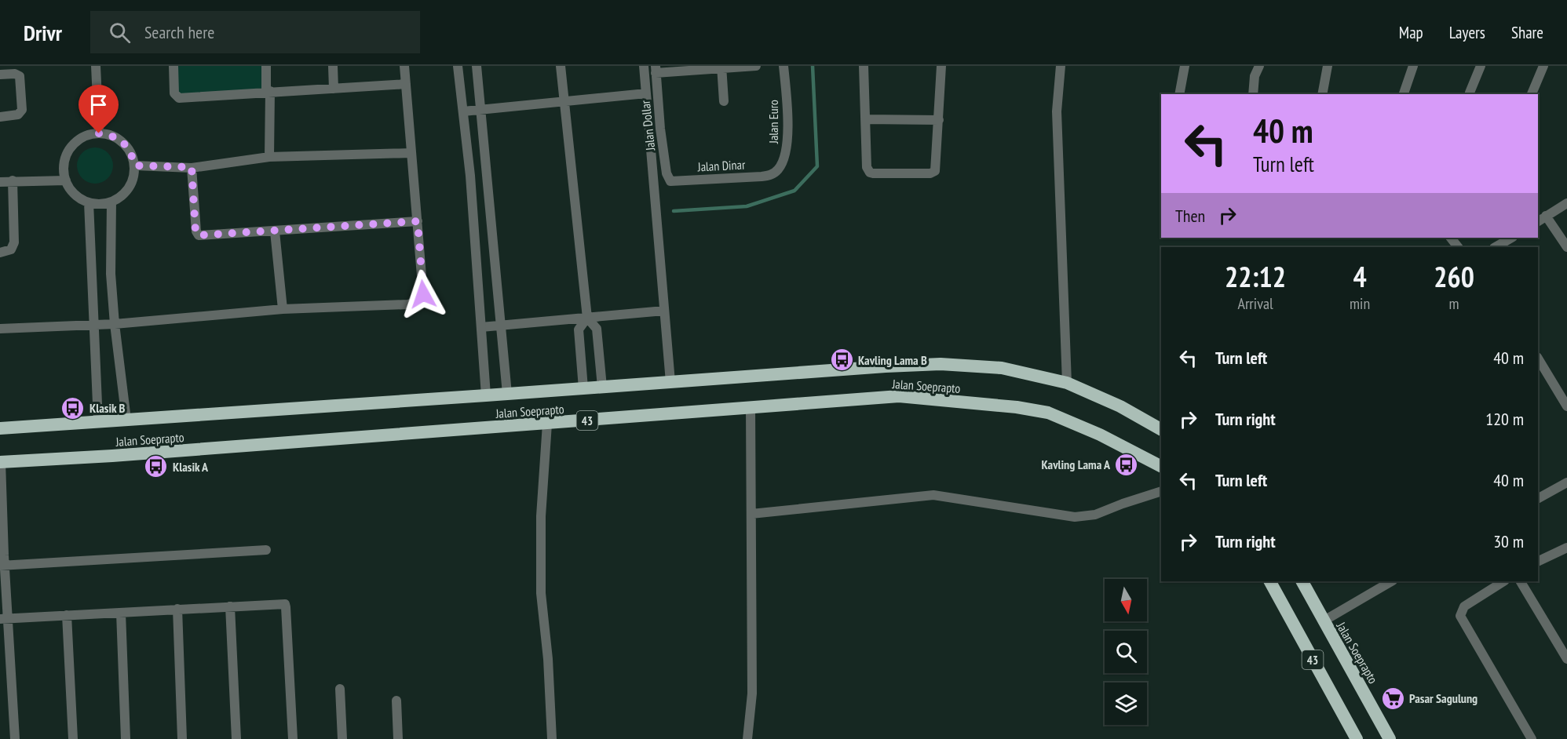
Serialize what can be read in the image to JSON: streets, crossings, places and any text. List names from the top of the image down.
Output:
{
  "streets": {
    "highway": ["Jalan Soeprapto", "43"],
    "street": ["Jalan Euro", "Jalan Dollar", "Jalan Dinar"]
  },
  "crossings": [
    ["Jalan Euro", "Jalan Dinar"],
    ["Jalan Dollar", "Jalan Dinar"]
  ],
  "places": {
    "bus stop": [
      "Kavling Lama B",
      "Klasik B",
      "Kavling Lama A",
      "Klasik A"
    ],
    "supermarket": ["Pasar Sagulung"]
  },
  "north": "bottom",
  "page": {
    "header": "Drivr",
    "search": "Search here",
    "nav": ["Map", "Layers", "Share"],
    "turn": ["40 m", "Turn left"],
    "then": "Then",
    "eta": [
      "22:12",
      "Arrival",
      "4",
      "min",
      "260",
      "m"
    ],
    "list": [
      {
        "name": "Turn left",
        "value": "40 m"
      },
      {
        "name": "Turn right",
        "value": "120 m"
      },
      {
        "name": "Turn left",
        "value": "40 m"
      },
      {
        "name": "Turn right",
        "value": "30 m"
      }
    ]
  }
}
